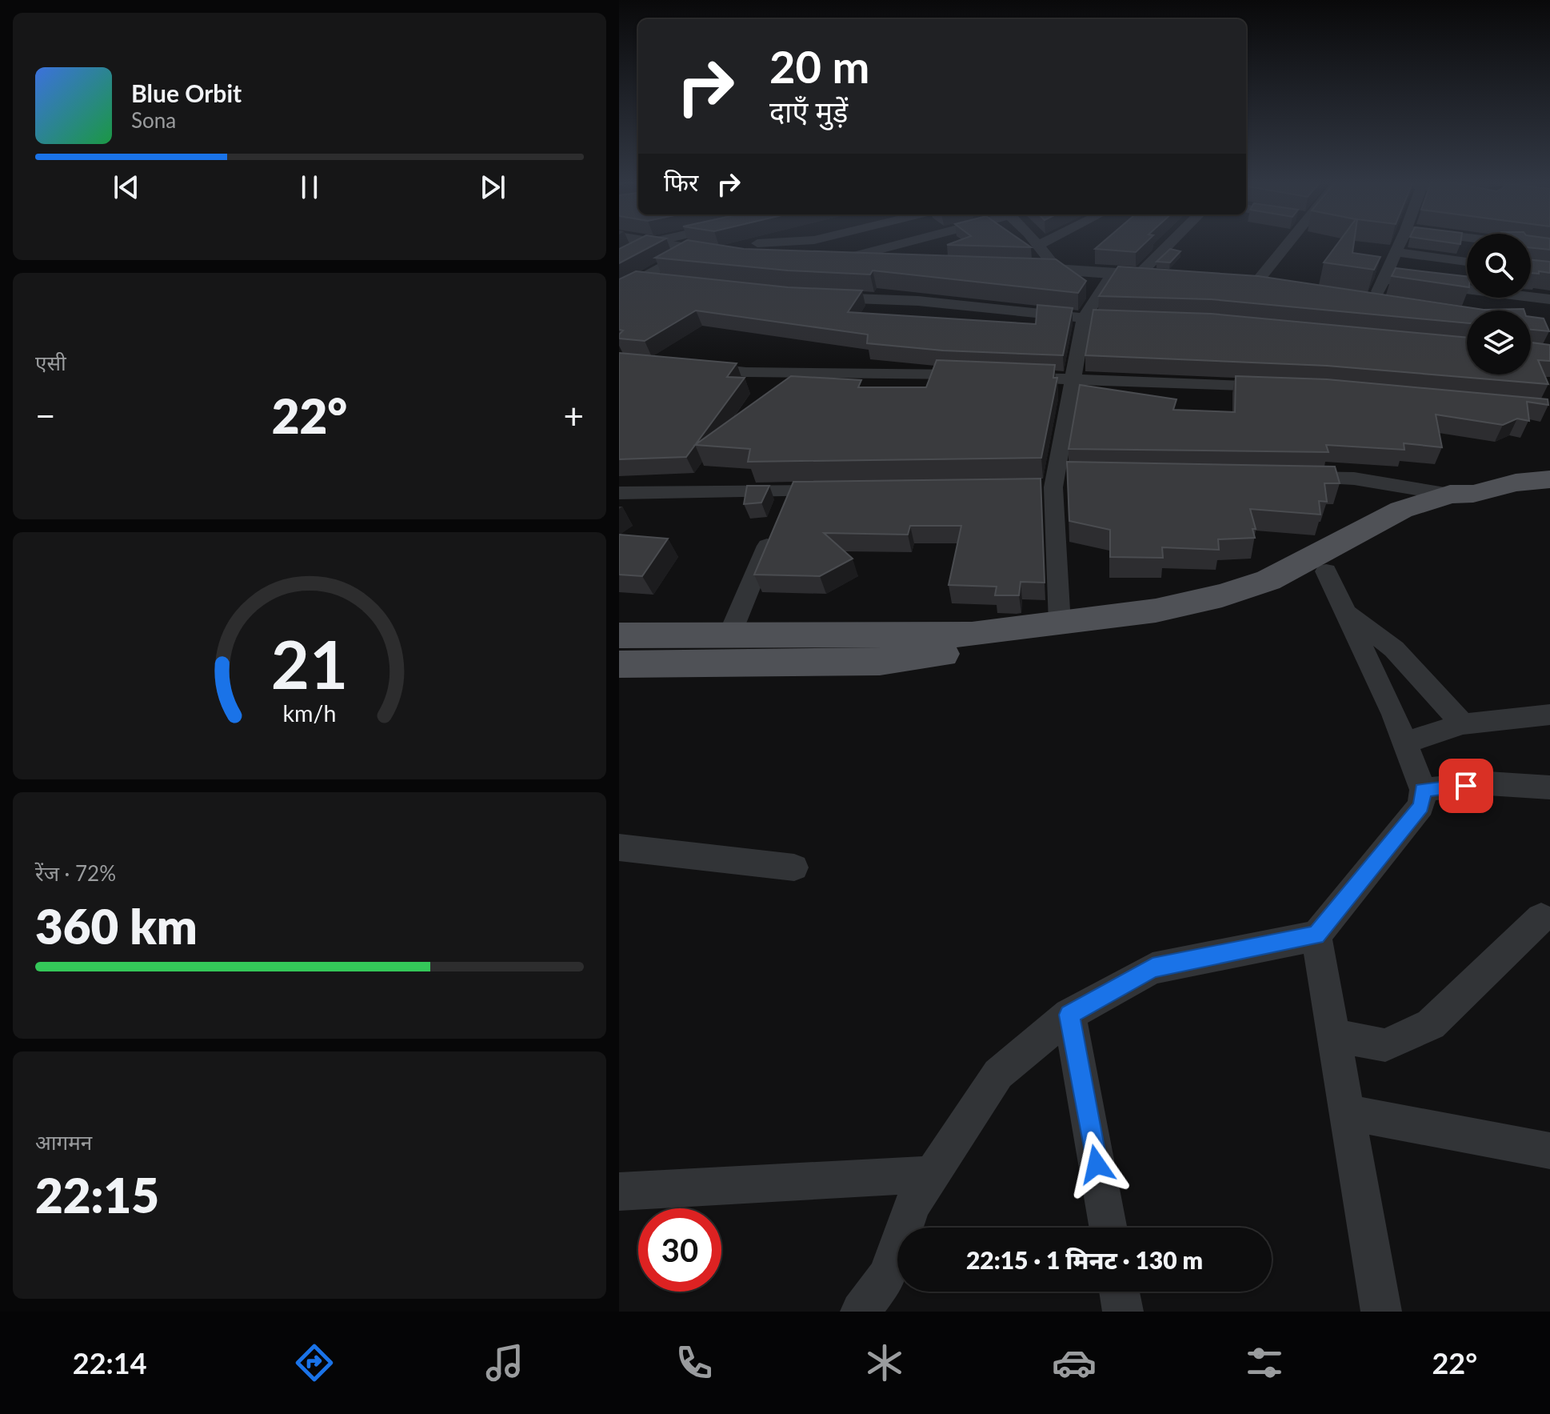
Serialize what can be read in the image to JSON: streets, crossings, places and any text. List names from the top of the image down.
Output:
{
  "page": {
    "turn": ["20 m", "दाएँ मुड़ें"],
    "song": ["Blue Orbit", "Sona"],
    "then": "फिर",
    "tile": [
      "एसी",
      ["रेंज · 72%", "360 km"],
      ["आगमन", "22:15"]
    ],
    "heat": ["−", "22°", "+"],
    "limit": "30",
    "trip": "22:15 · 1 मिनट · 130 m",
    "tabs": ["22:14", "22°"],
    "gauge": ["21", "km/h"]
  }
}
